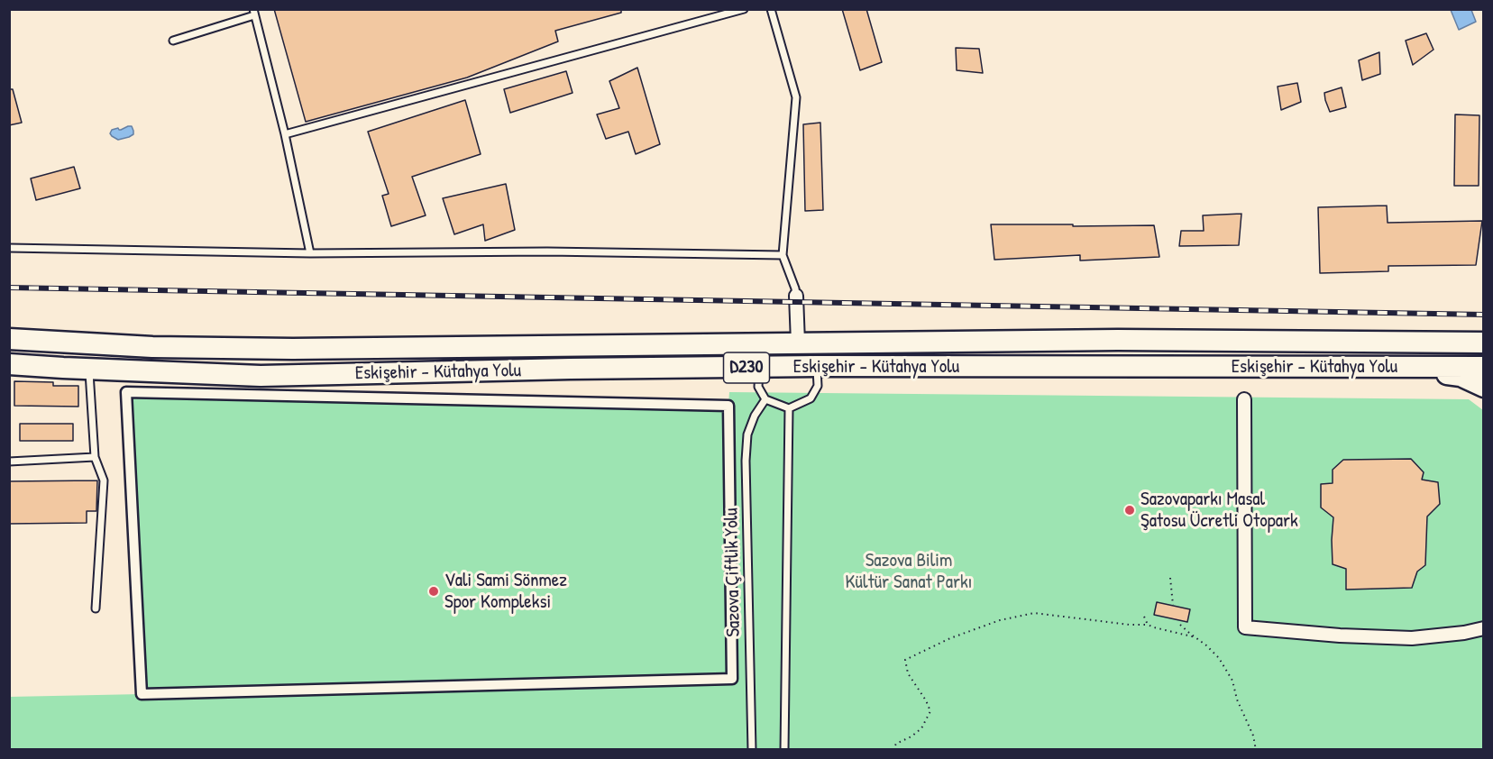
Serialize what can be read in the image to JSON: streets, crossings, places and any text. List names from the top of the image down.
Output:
{
  "streets": {
    "highway": ["Eskişehir - Kütahya Yolu", "D230"],
    "lane": ["Sazova Çiftlik Yolu"]
  },
  "parks": ["Sazova Bilim Kültür Sanat Parkı"],
  "places": ["Sazovaparkı Masal Şatosu Ücretli Otopark", "Vali Sami Sönmez Spor Kompleksi"]
}
